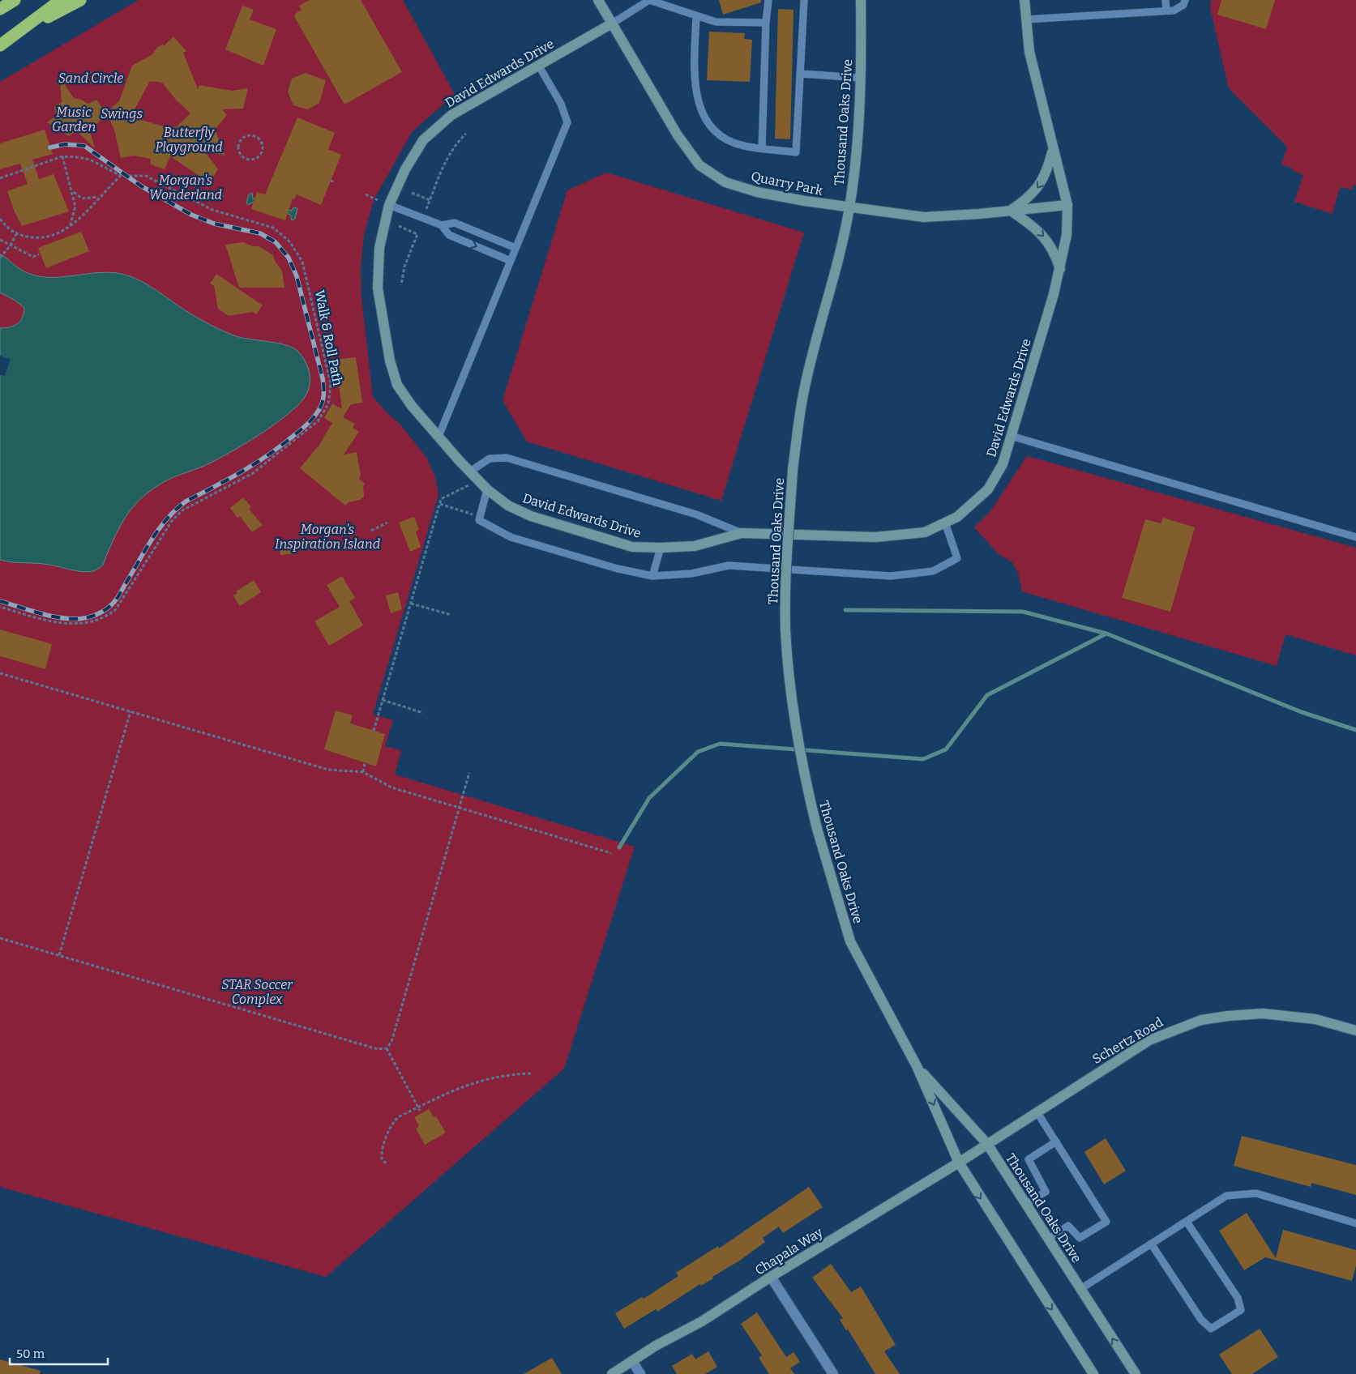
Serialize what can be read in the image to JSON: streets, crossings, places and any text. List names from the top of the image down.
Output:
{
  "streets": {
    "street": [
      "David Edwards Drive",
      "Thousand Oaks Drive",
      "Quarry Park",
      "Schertz Road",
      "Chapala Way"
    ],
    "path": ["Walk & Roll Path"]
  },
  "crossings": [
    ["David Edwards Drive", "Quarry Park"],
    ["Thousand Oaks Drive", "Quarry Park"],
    ["Thousand Oaks Drive", "Schertz Road"],
    ["Thousand Oaks Drive", "Chapala Way"],
    ["Schertz Road", "Chapala Way"]
  ],
  "parks": [
    "Sand Circle",
    "Music Garden",
    "Swings",
    "Butterfly Playground",
    "Morgan's Wonderland",
    "Morgan's Inspiration Island",
    "STAR Soccer Complex"
  ],
  "scale_bar": "50 m"
}
